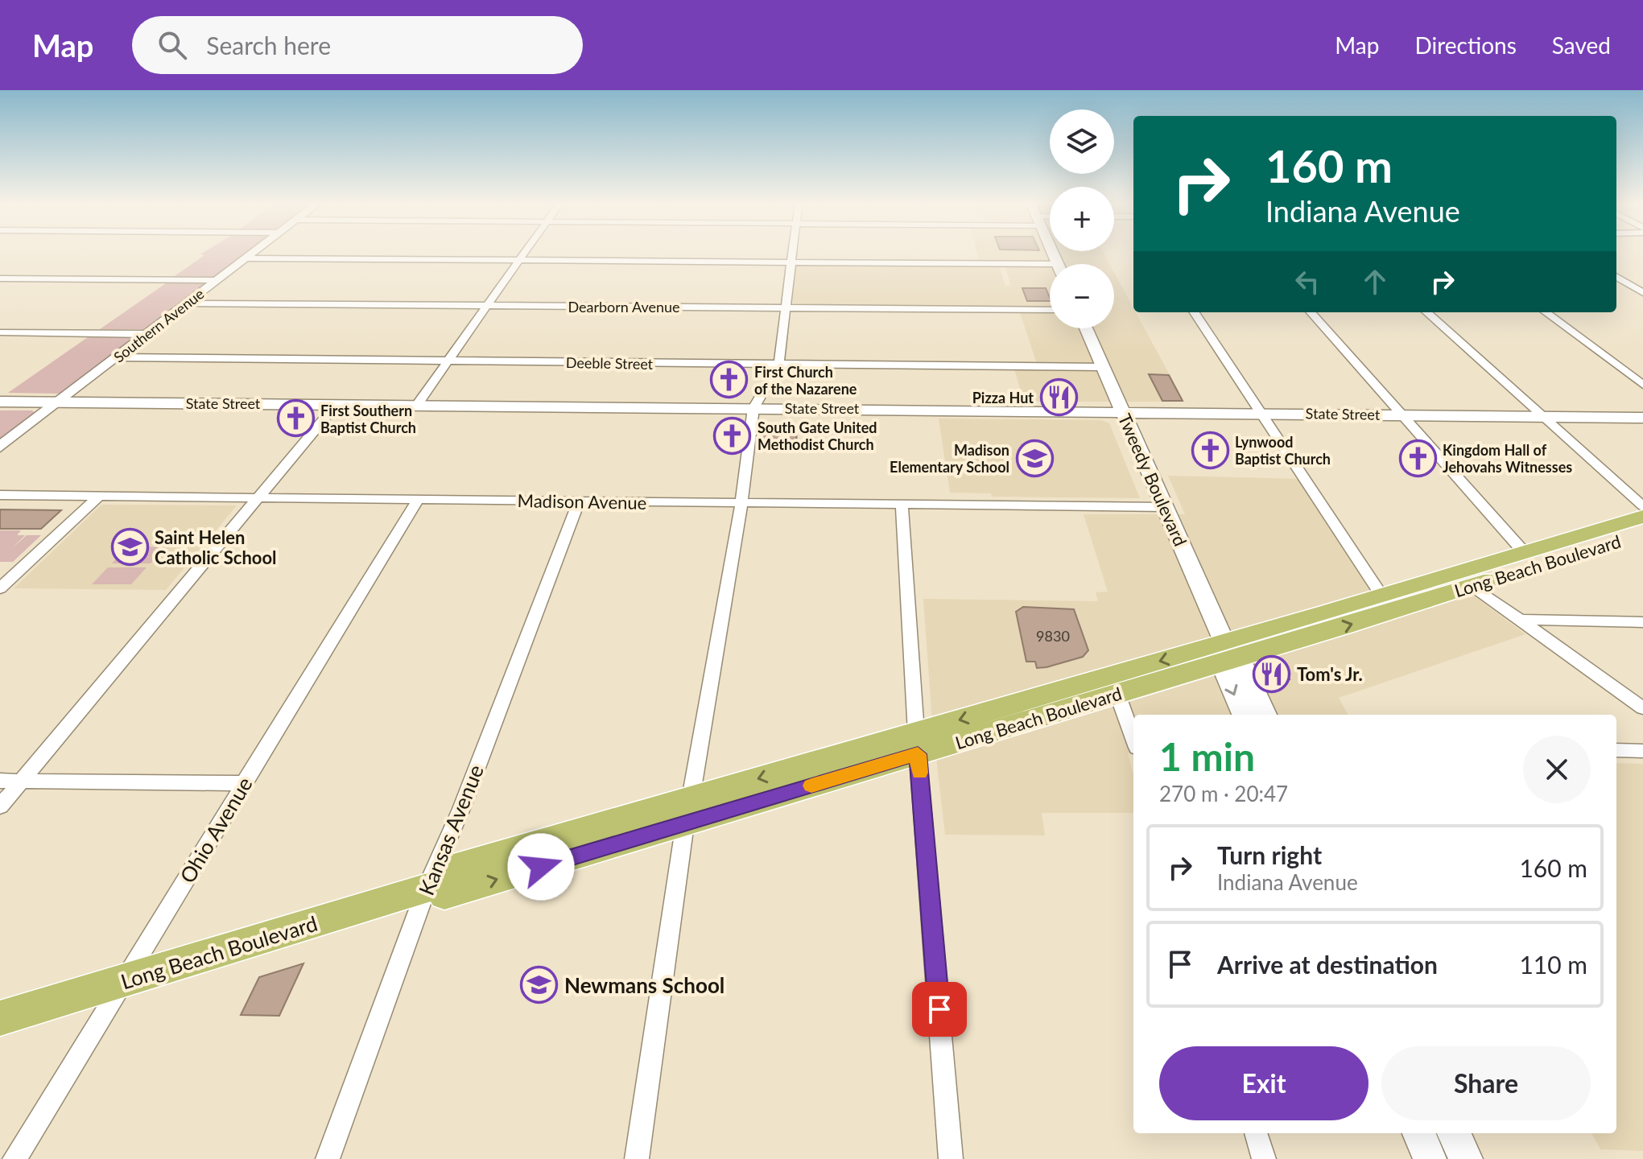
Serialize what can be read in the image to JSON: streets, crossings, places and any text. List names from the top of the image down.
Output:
{
  "streets": {
    "main road": ["State Street", "Tweedy Boulevard", "Long Beach Boulevard"],
    "street": [
      "Dearborn Avenue",
      "Southern Avenue",
      "Deeble Street",
      "Madison Avenue",
      "Ohio Avenue",
      "Kansas Avenue"
    ]
  },
  "crossings": [
    ["Dearborn Avenue", "Southern Avenue"],
    ["Southern Avenue", "Deeble Street"],
    ["Southern Avenue", "State Street"],
    ["Deeble Street", "Tweedy Boulevard"],
    ["State Street", "Tweedy Boulevard"],
    ["Tweedy Boulevard", "Madison Avenue"],
    ["Tweedy Boulevard", "Long Beach Boulevard"],
    ["Madison Avenue", "Ohio Avenue"],
    ["Madison Avenue", "Kansas Avenue"],
    ["Long Beach Boulevard", "Ohio Avenue"],
    ["Long Beach Boulevard", "Kansas Avenue"]
  ],
  "places": {
    "church": [
      "First Church of the Nazarene",
      "First Southern Baptist Church",
      "South Gate United Methodist Church",
      "Lynwood Baptist Church",
      "Kingdom Hall of Jehovahs Witnesses"
    ],
    "restaurant": ["Pizza Hut", "Tom's Jr."],
    "school or university": ["Madison Elementary School", "Saint Helen Catholic School", "Newmans School"]
  },
  "house_numbers": ["9830"],
  "page": {
    "header": "Map",
    "search": "Search here",
    "nav": ["Map", "Directions", "Saved"],
    "map_buttons": ["+", "−"],
    "turn": ["160 m", "Indiana Avenue"],
    "heading": ["1 min", "270 m · 20:47"],
    "list": [
      {
        "name": "Turn right",
        "note": "Indiana Avenue",
        "value": "160 m"
      },
      {
        "name": "Arrive at destination",
        "value": "110 m"
      }
    ],
    "buttons": ["Exit", "Share"]
  }
}
